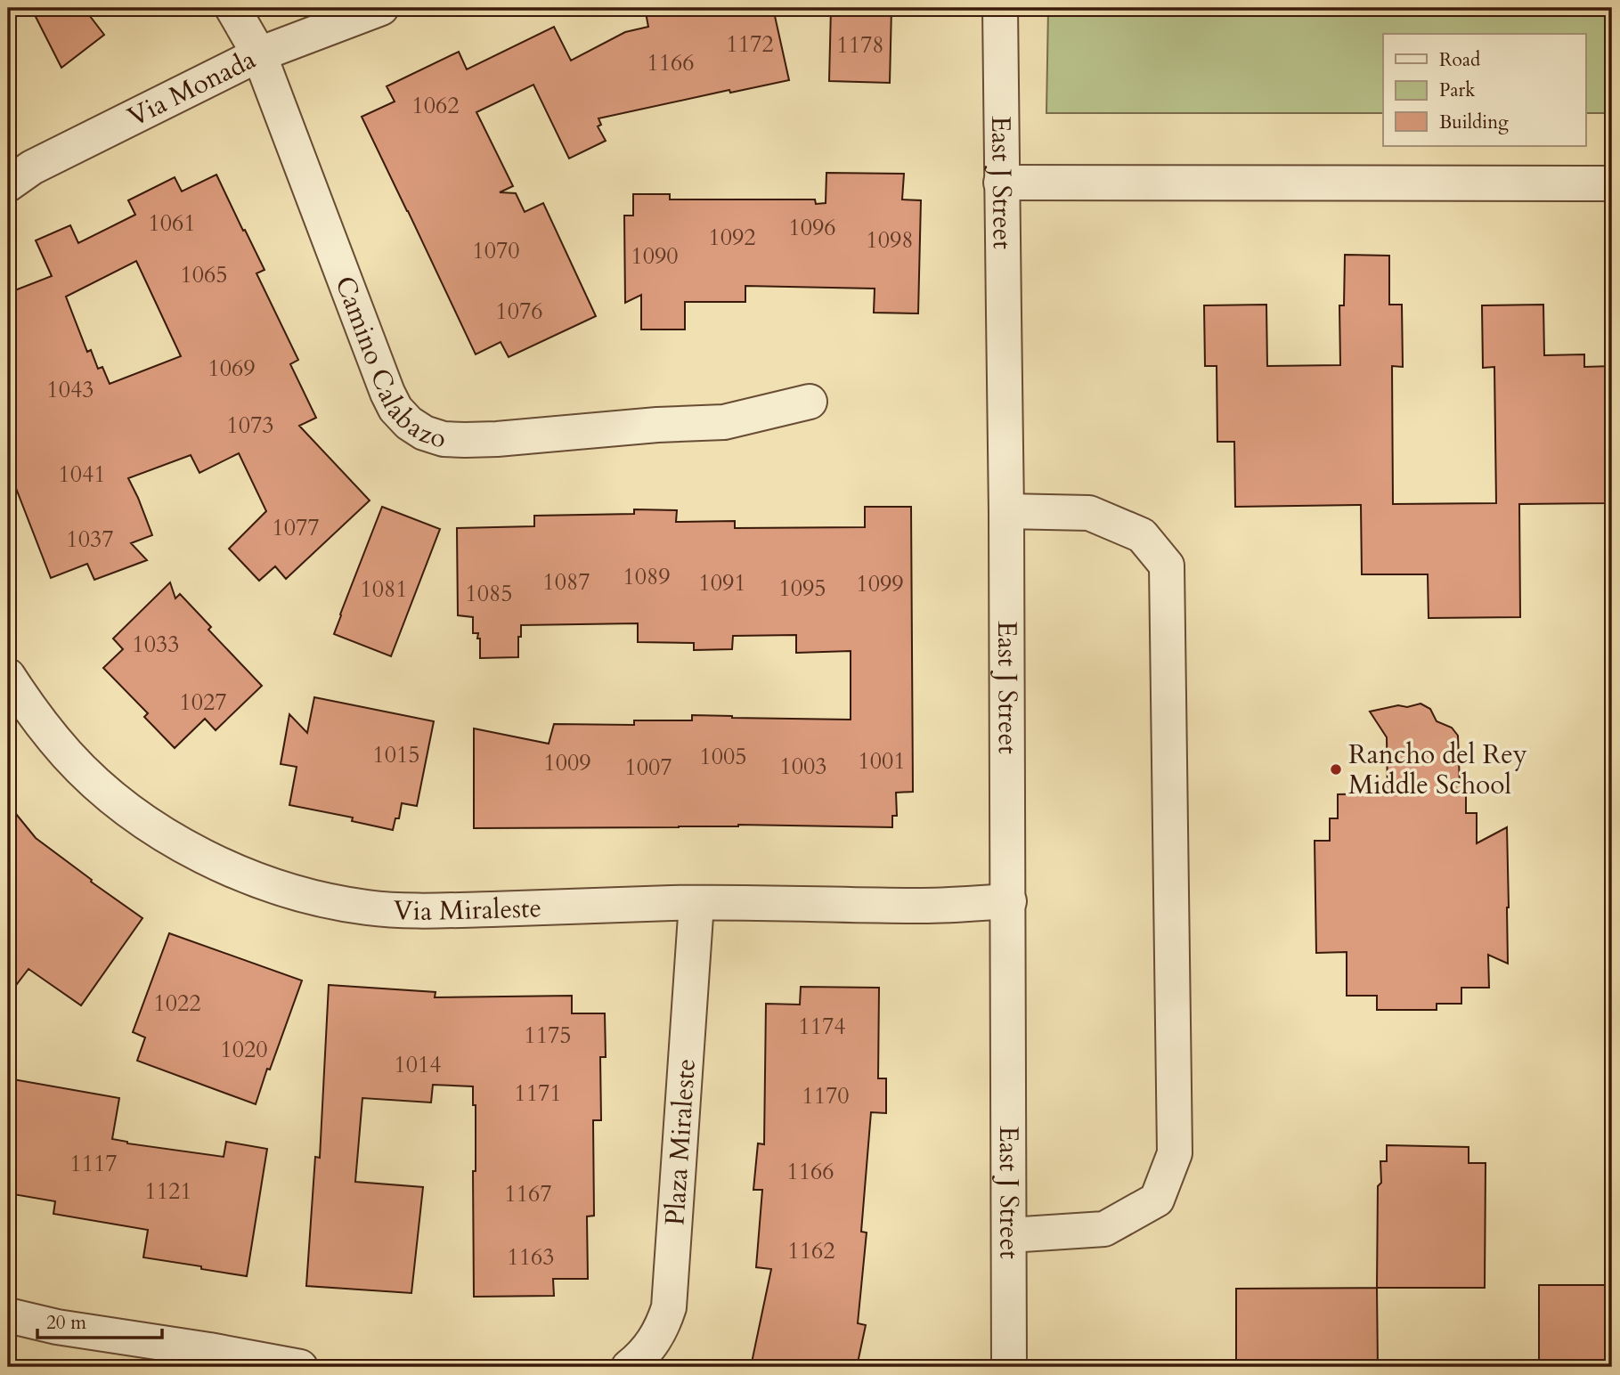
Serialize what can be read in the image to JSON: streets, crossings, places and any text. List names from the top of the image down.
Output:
{
  "streets": {
    "street": [
      "Via Monada",
      "East J Street",
      "Camino Calabazo",
      "Via Miraleste",
      "Plaza Miraleste"
    ]
  },
  "crossings": [
    ["Via Monada", "Camino Calabazo"],
    ["East J Street", "Via Miraleste"],
    ["Via Miraleste", "Plaza Miraleste"]
  ],
  "places": ["Rancho del Rey Middle School"],
  "house_numbers": [
    "1172",
    "1178",
    "1166",
    "1062",
    "1061",
    "1096",
    "1092",
    "1098",
    "1070",
    "1090",
    "1065",
    "1076",
    "1069",
    "1043",
    "1073",
    "1041",
    "1077",
    "1037",
    "1089",
    "1087",
    "1091",
    "1099",
    "1095",
    "1081",
    "1085",
    "1033",
    "1027",
    "1015",
    "1005",
    "1001",
    "1009",
    "1003",
    "1007",
    "1022",
    "1174",
    "1175",
    "1020",
    "1014",
    "1171",
    "1170",
    "1117",
    "1166",
    "1121",
    "1167",
    "1162",
    "1163"
  ],
  "legend": ["Road", "Park", "Building"],
  "scale_bar": "20 m"
}
